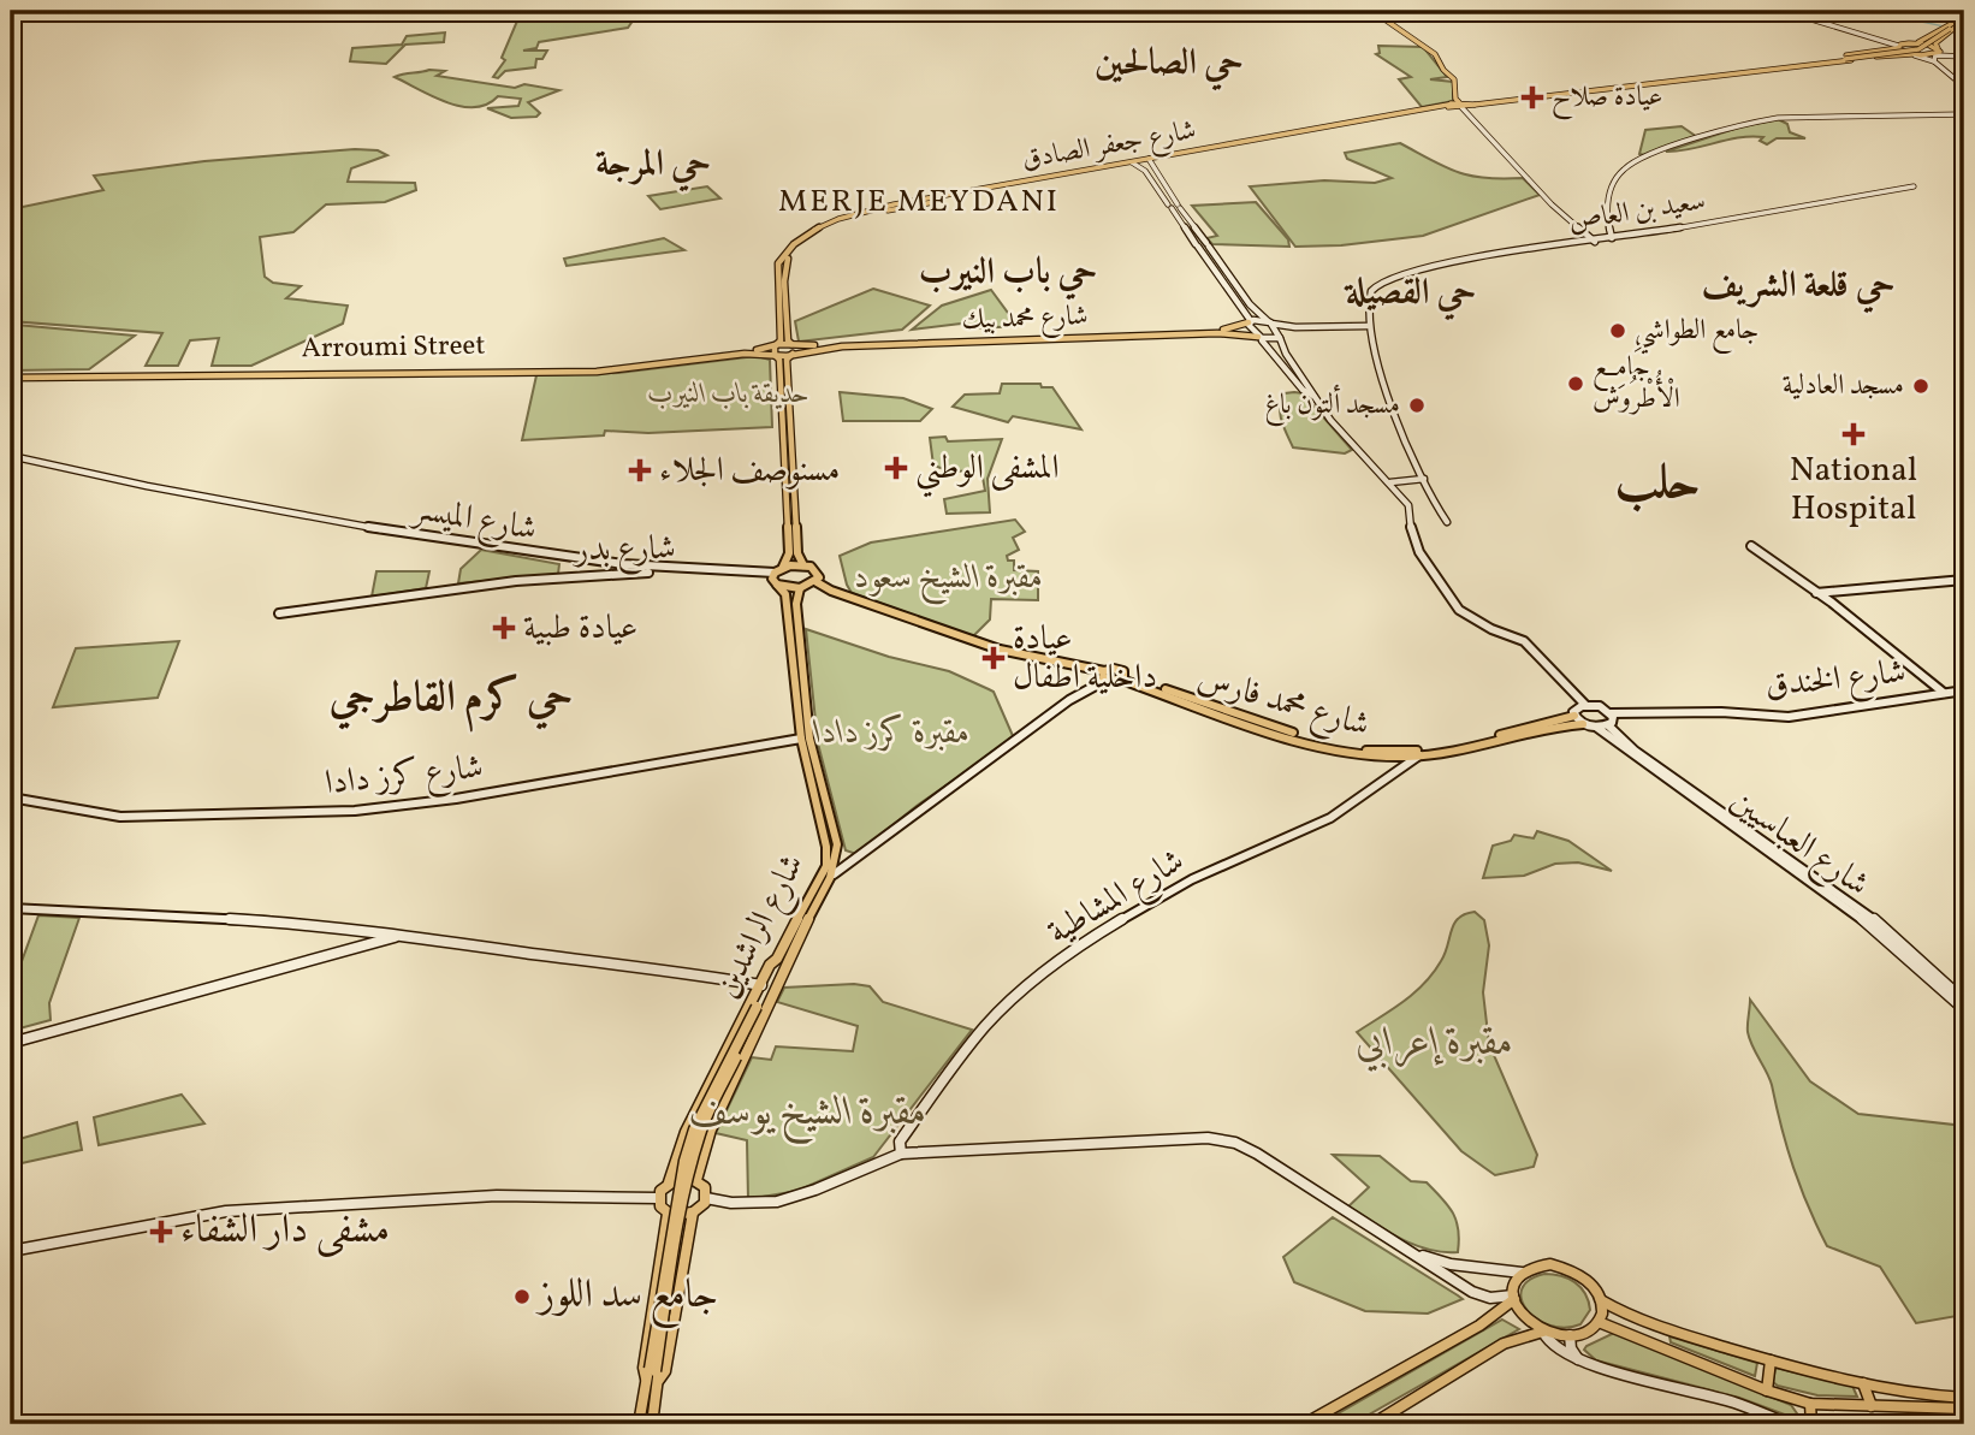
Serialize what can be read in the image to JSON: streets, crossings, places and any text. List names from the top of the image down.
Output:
{
  "streets": {
    "main road": [
      "شارع جعفر الصادق",
      "سعيد بن العاص",
      "شارع محمد بيك",
      "Arroumi Street",
      "شارع الميسر",
      "شارع بدر",
      "شارع الخندق",
      "شارع محمد فارس",
      "شارع كرز دادا",
      "شارع العباسيين",
      "شارع المشاطية",
      "شارع الراشدين"
    ]
  },
  "crossings": [
    ["شارع جعفر الصادق", "شارع محمد بيك"],
    ["شارع جعفر الصادق", "Arroumi Street"],
    ["شارع محمد بيك", "Arroumi Street"],
    ["شارع الميسر", "شارع بدر"],
    ["شارع الميسر", "شارع الراشدين"],
    ["شارع بدر", "شارع الراشدين"],
    ["شارع محمد فارس", "شارع المشاطية"],
    ["شارع كرز دادا", "شارع الراشدين"]
  ],
  "districts": [
    "حي الصالحين",
    "حي المرجة",
    "MERJE MEYDANI",
    "حي باب النيرب",
    "حي قلعة الشريف",
    "حي القصيلة",
    "حلب",
    "حي كرم القاطرجي"
  ],
  "parks": [
    "حديقة باب النيرب",
    "مقبرة الشيخ سعود",
    "مقبرة كرز دادا",
    "مقبرة إعرابي",
    "مقبرة الشيخ يوسف"
  ],
  "places": {
    "health": [
      "عيادة صلاح",
      "National Hospital",
      "المشفى الوطني",
      "مسنوصف الجلاء",
      "عيادة طبية",
      "عيادة داخلية اطفال",
      "مشفى دار الشفاء"
    ],
    "other": [
      "جامع الطواشي",
      "جَامِع الْأُطْرُوش",
      "مسجد العادلية",
      "مسجد ألتون باغ",
      "جامع سد اللوز"
    ]
  }
}
